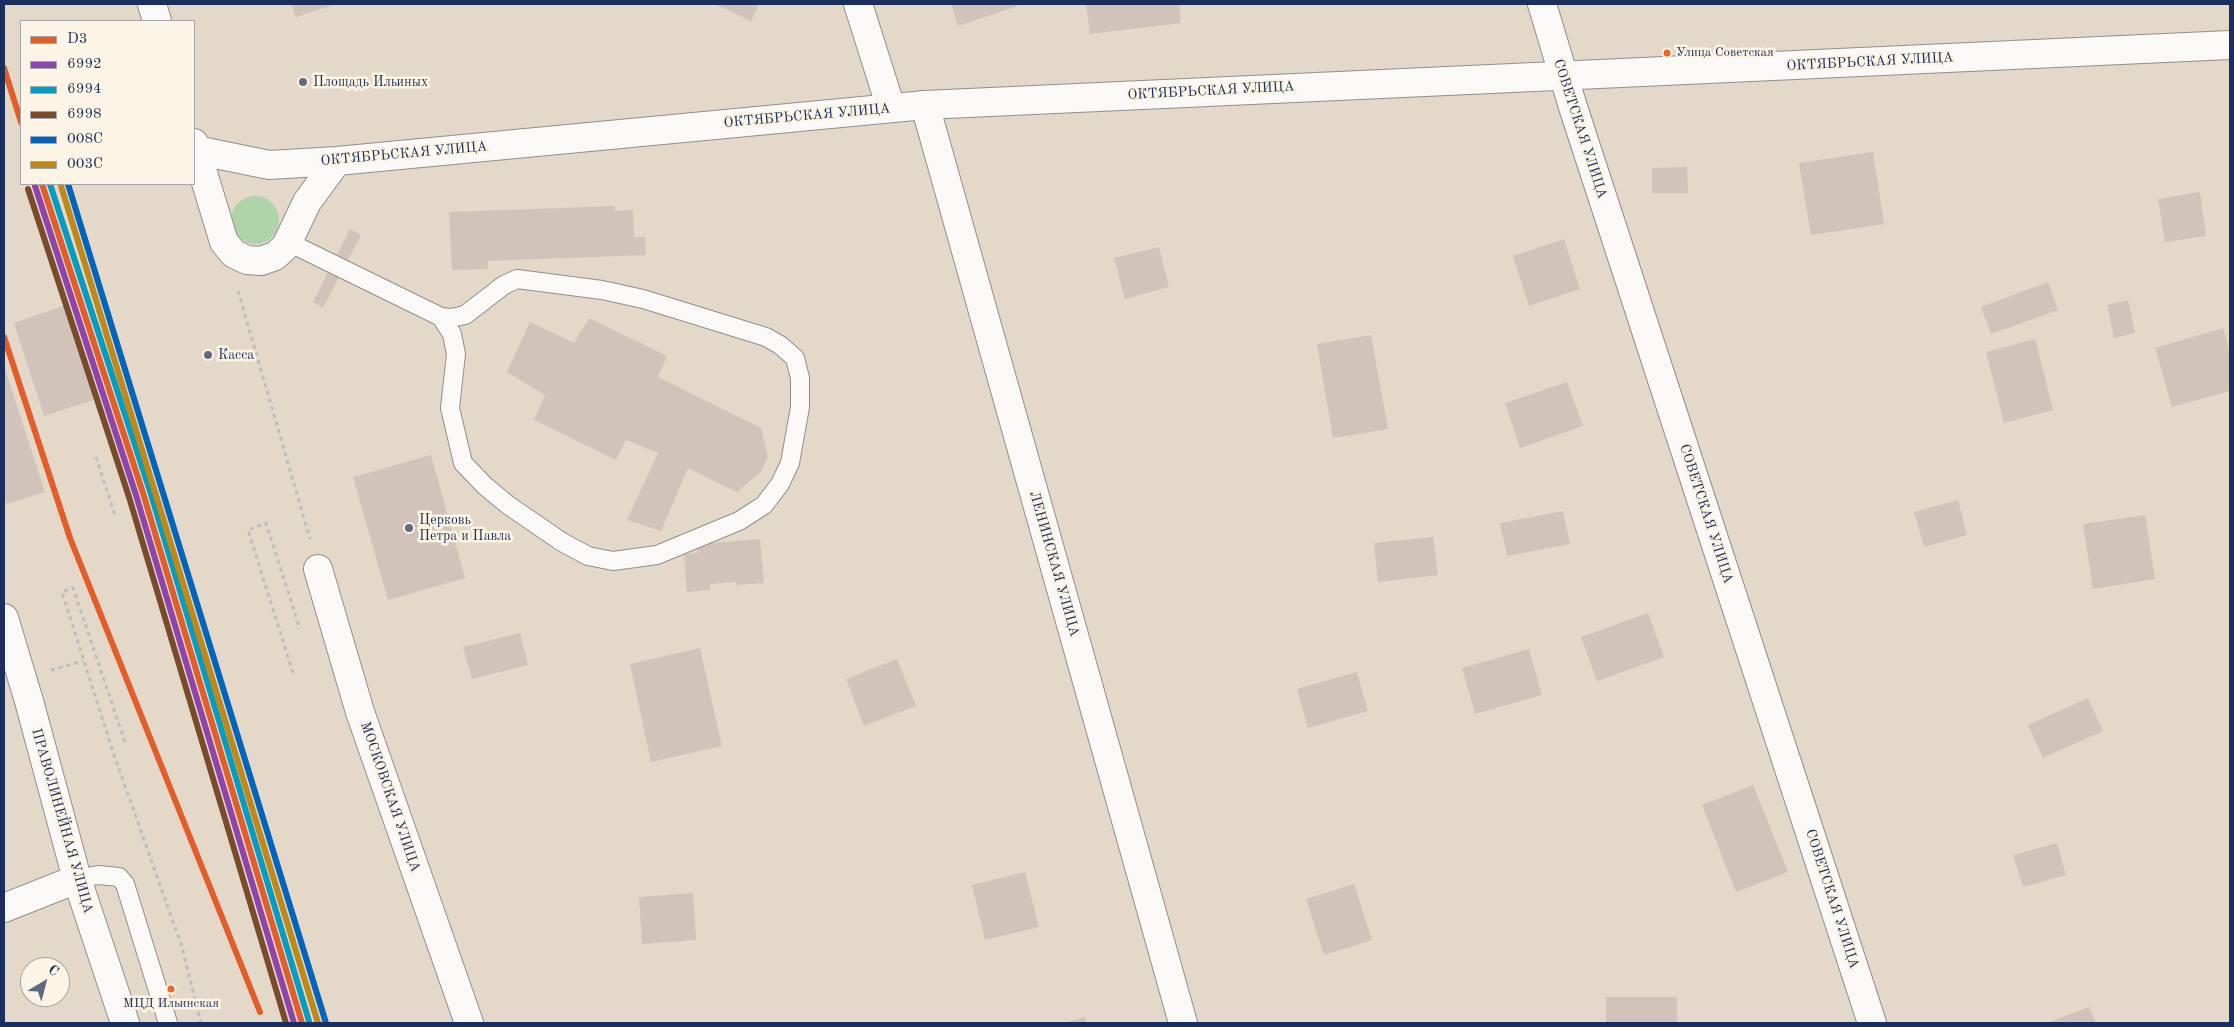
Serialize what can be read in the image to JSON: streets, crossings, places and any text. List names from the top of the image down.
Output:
{
  "streets": {
    "main road": [
      "ОКТЯБРЬСКАЯ УЛИЦА",
      "СОВЕТСКАЯ УЛИЦА",
      "ЛЕНИНСКАЯ УЛИЦА",
      "МОСКОВСКАЯ УЛИЦА",
      "ПРАВОЛИНЕЙНАЯ УЛИЦА"
    ]
  },
  "crossings": [
    ["ОКТЯБРЬСКАЯ УЛИЦА", "СОВЕТСКАЯ УЛИЦА"],
    ["ОКТЯБРЬСКАЯ УЛИЦА", "ЛЕНИНСКАЯ УЛИЦА"]
  ],
  "places": [
    "Улица Советская",
    "Площадь Ильиных",
    "Касса",
    "Церковь Петра и Павла",
    "МЦД Ильинская"
  ],
  "lines": [
    "transit line D3",
    "transit line 6994",
    "transit line 008С",
    "transit line 6992",
    "transit line 003С",
    "transit line 6998"
  ],
  "legend": [
    "D3",
    "6992",
    "6994",
    "6998",
    "008С",
    "003С"
  ],
  "north": "top right"
}
